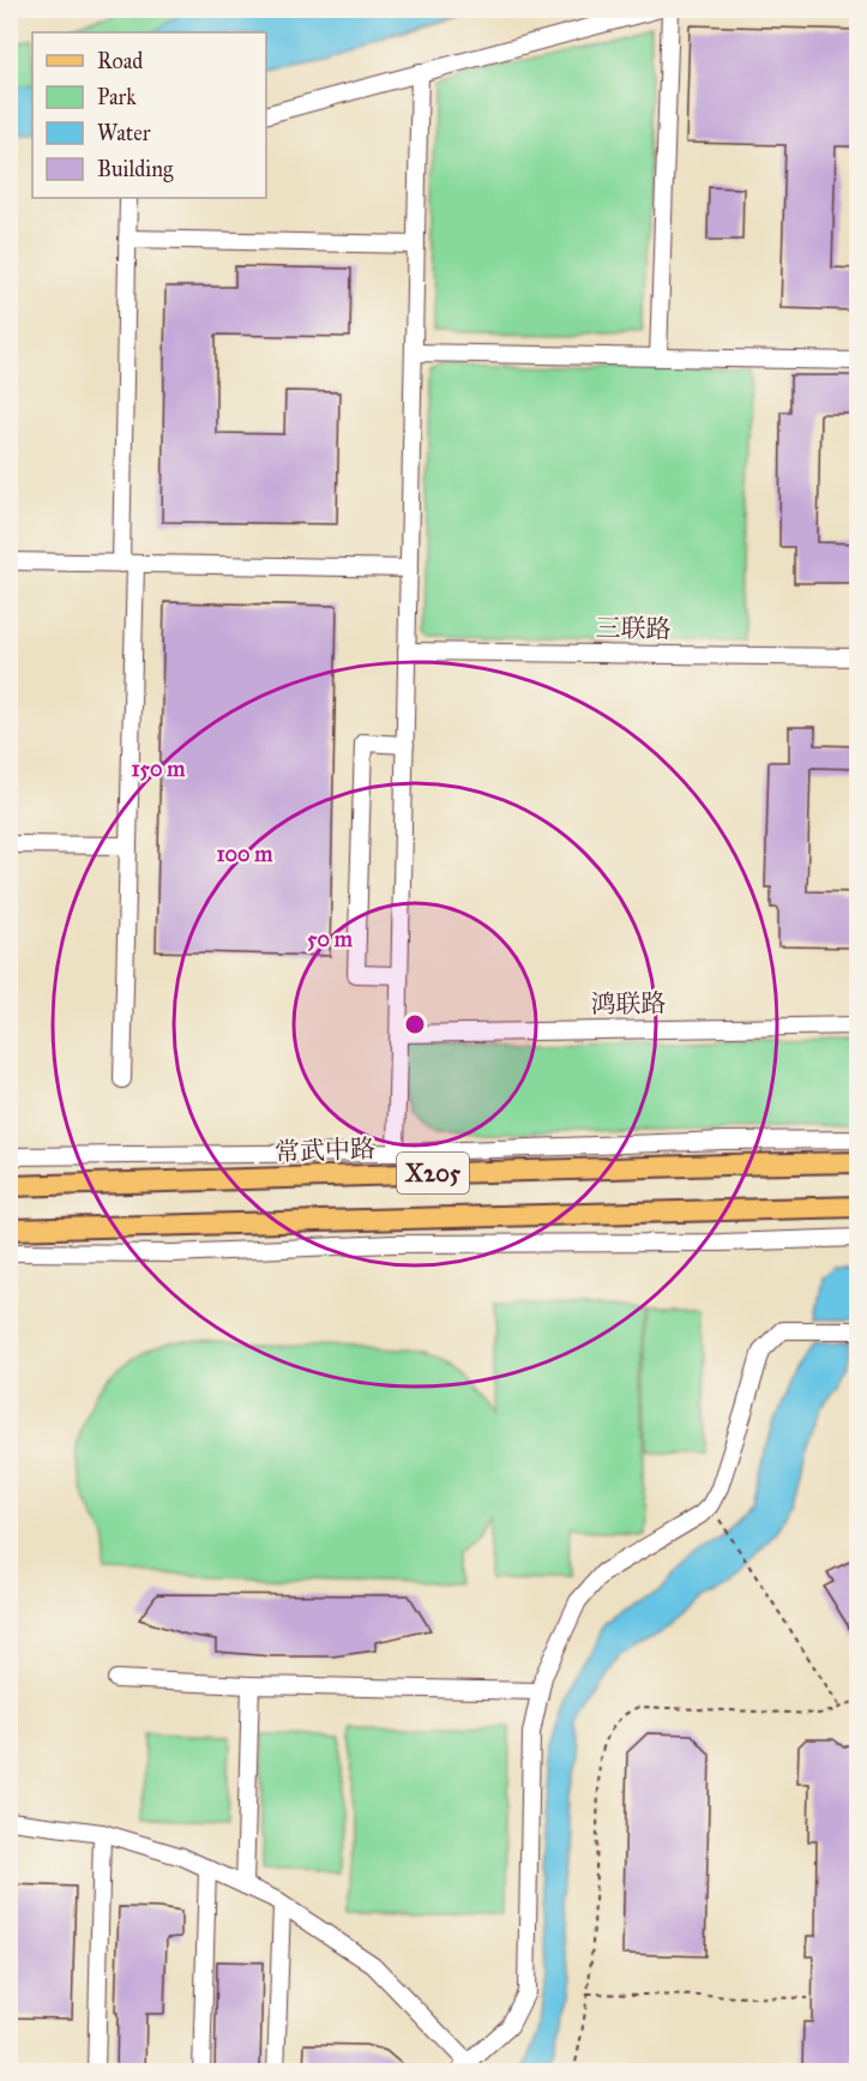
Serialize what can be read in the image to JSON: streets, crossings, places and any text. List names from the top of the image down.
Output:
{
  "streets": {
    "main road": ["常武中路", "X205"],
    "street": ["三联路", "鸿联路"]
  },
  "legend": [
    "Road",
    "Park",
    "Water",
    "Building"
  ],
  "rings": ["150 m", "100 m", "50 m"]
}
